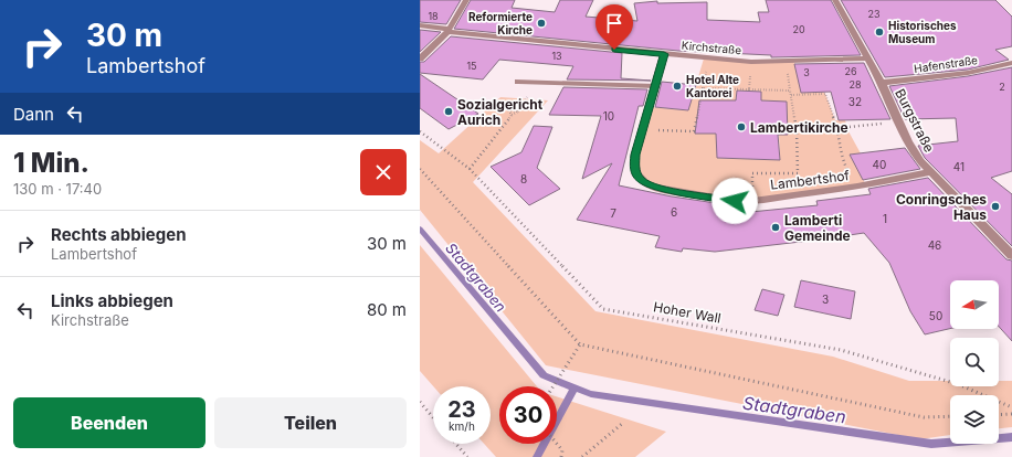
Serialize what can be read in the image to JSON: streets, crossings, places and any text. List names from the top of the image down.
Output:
{
  "streets": {
    "street": [
      "Kirchstraße",
      "Hafenstraße",
      "Burgstraße",
      "Lambertshof"
    ],
    "path": ["Hoher Wall"]
  },
  "crossings": [
    ["Kirchstraße", "Burgstraße"],
    ["Kirchstraße", "Lambertshof"],
    ["Hafenstraße", "Burgstraße"],
    ["Burgstraße", "Lambertshof"]
  ],
  "water": ["Stadtgraben"],
  "places": [
    "Reformierte Kirche",
    "Historisches Museum",
    "Hotel Alte Kantorei",
    "Sozialgericht Aurich",
    "Lambertikirche",
    "Conringsches Haus",
    "Lamberti Gemeinde"
  ],
  "house_numbers": [
    "23",
    "18",
    "20",
    "13",
    "15",
    "26",
    "3",
    "28",
    "2",
    "32",
    "10",
    "40",
    "41",
    "8",
    "6",
    "7",
    "1",
    "46",
    "3",
    "50"
  ],
  "north": "left",
  "page": {
    "turn": ["30 m", "Lambertshof"],
    "then": "Dann",
    "heading": ["1 Min.", "130 m · 17:40"],
    "list": [
      {
        "name": "Rechts abbiegen",
        "note": "Lambertshof",
        "value": "30 m"
      },
      {
        "name": "Links abbiegen",
        "note": "Kirchstraße",
        "value": "80 m"
      }
    ],
    "speed": "23 km/h",
    "limit": "30",
    "buttons": ["Beenden", "Teilen"]
  }
}
